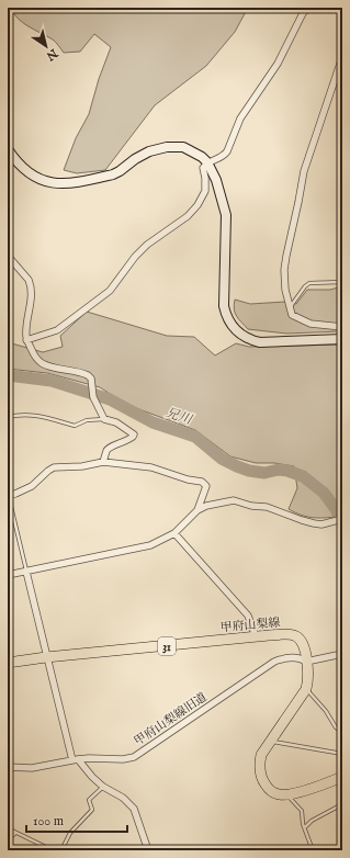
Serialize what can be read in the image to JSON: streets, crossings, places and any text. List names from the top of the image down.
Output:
{
  "streets": {
    "main road": ["甲府山梨線", "31"],
    "street": ["甲府山梨線旧道"]
  },
  "crossings": [
    ["甲府山梨線", "甲府山梨線旧道"]
  ],
  "water": ["兄川"],
  "scale_bar": "100 m",
  "north": "bottom right"
}
